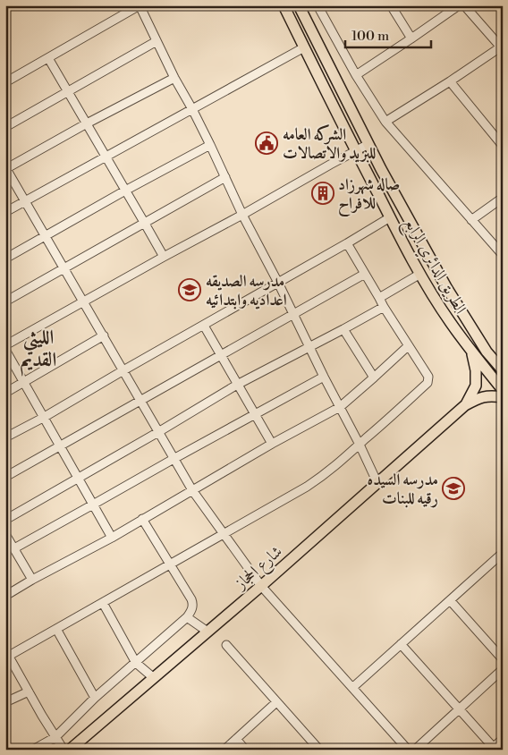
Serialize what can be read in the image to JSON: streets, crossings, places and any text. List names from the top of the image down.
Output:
{
  "streets": {
    "main road": ["الطريق الدائري الرابع", "شارع الحجاز"]
  },
  "crossings": [
    ["الطريق الدائري الرابع", "شارع الحجاز"]
  ],
  "districts": ["الليثي القديم"],
  "places": {
    "public building": ["الشركه العامه للبريد والاتصالات"],
    "building": ["صاله شهرزاد للافراح"],
    "school or university": ["مدرسه الصديقه اعداديه وابتدائيه", "مدرسه السيده رقيه للبنات"]
  },
  "scale_bar": "100 m"
}
